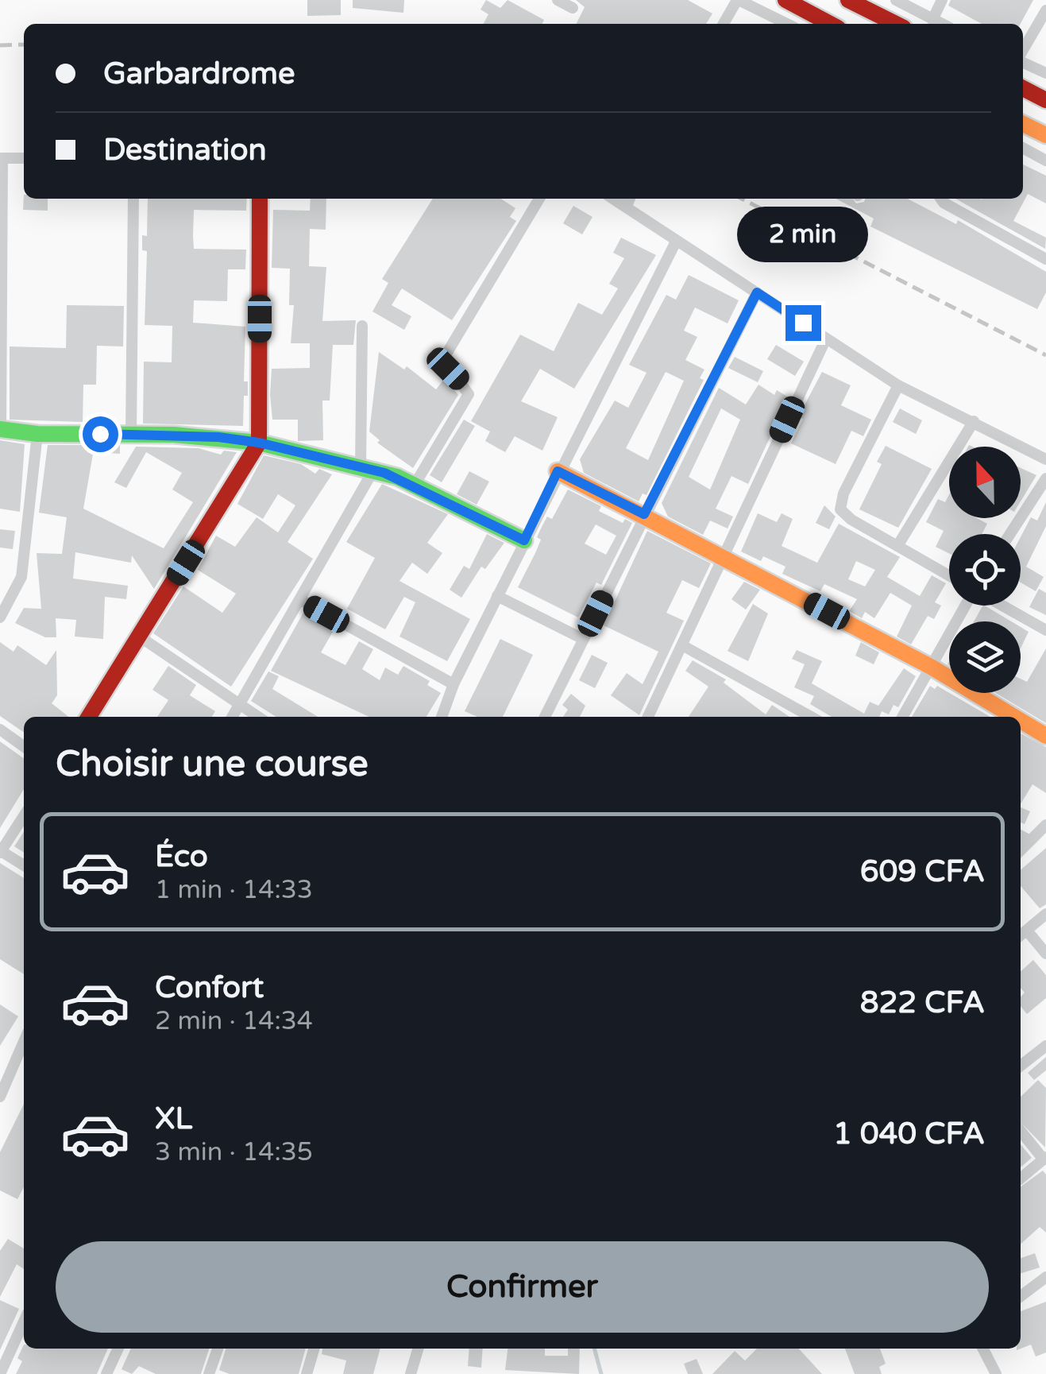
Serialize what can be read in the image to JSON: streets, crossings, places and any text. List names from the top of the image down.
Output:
{
  "north": "top",
  "page": {
    "banner": ["Garbardrome", "Destination"],
    "bubble": "2 min",
    "heading": "Choisir une course",
    "list": [
      {
        "name": "Éco",
        "note": "1 min · 14:33",
        "value": "609 CFA"
      },
      {
        "name": "Confort",
        "note": "2 min · 14:34",
        "value": "822 CFA"
      },
      {
        "name": "XL",
        "note": "3 min · 14:35",
        "value": "1 040 CFA"
      }
    ],
    "buttons": "Confirmer"
  }
}
